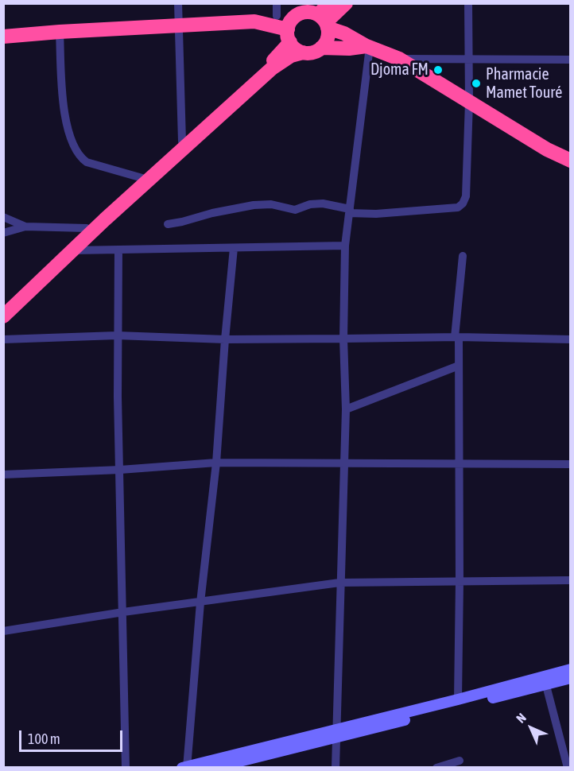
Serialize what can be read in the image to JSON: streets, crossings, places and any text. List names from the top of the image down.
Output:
{
  "places": ["Djoma FM", "Pharmacie Mamet Touré"],
  "scale_bar": "100 m",
  "north": "top left"
}
